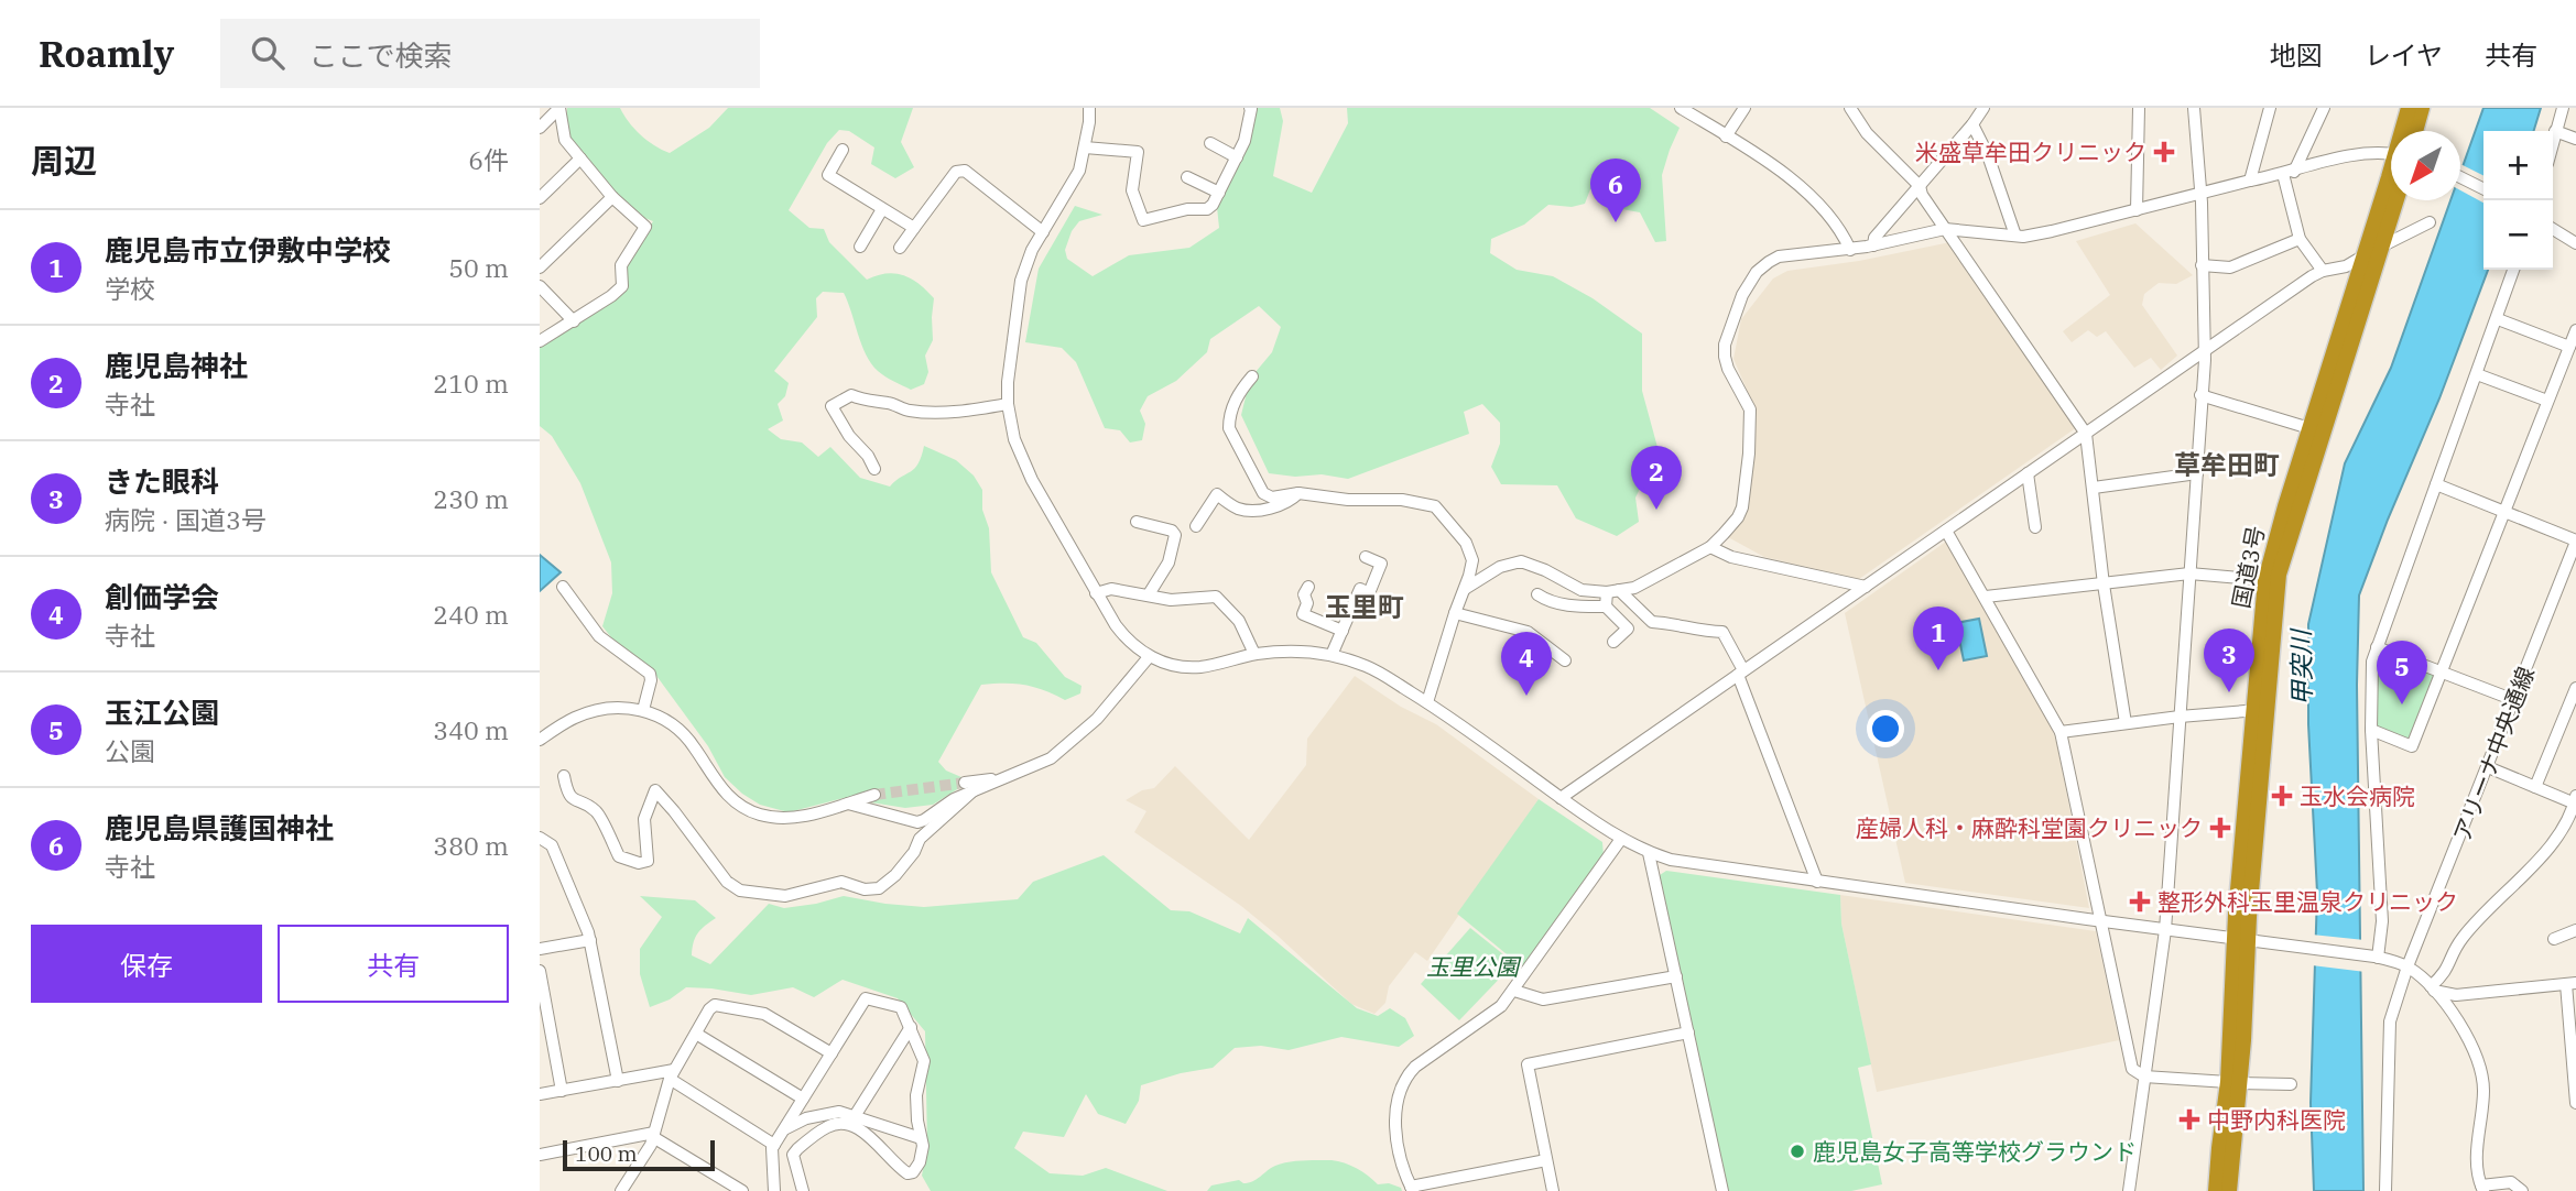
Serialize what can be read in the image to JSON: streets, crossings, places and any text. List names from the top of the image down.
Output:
{
  "streets": {
    "highway": ["国道3号"],
    "street": ["アリーナ中央通線"]
  },
  "districts": ["草牟田町", "玉里町"],
  "water": ["甲突川"],
  "parks": ["玉里公園"],
  "places": {
    "health": [
      "米盛草牟田クリニック",
      "玉水会病院",
      "産婦人科・麻酔科堂園クリニック",
      "整形外科玉里温泉クリニック",
      "中野内科医院"
    ],
    "other": ["鹿児島女子高等学校グラウンド"]
  },
  "scale_bar": "100 m",
  "north": "bottom left",
  "page": {
    "header": "Roamly",
    "search": "ここで検索",
    "nav": ["地図", "レイヤ", "共有"],
    "heading": ["周辺", "6件"],
    "map_buttons": ["+", "−"],
    "pins": [
      "6",
      "2",
      "1",
      "3",
      "4",
      "5"
    ],
    "list": [
      {
        "mark": "1",
        "name": "鹿児島市立伊敷中学校",
        "note": "学校",
        "value": "50 m"
      },
      {
        "mark": "2",
        "name": "鹿児島神社",
        "note": "寺社",
        "value": "210 m"
      },
      {
        "mark": "3",
        "name": "きた眼科",
        "note": "病院 · 国道3号",
        "value": "230 m"
      },
      {
        "mark": "4",
        "name": "創価学会",
        "note": "寺社",
        "value": "240 m"
      },
      {
        "mark": "5",
        "name": "玉江公園",
        "note": "公園",
        "value": "340 m"
      },
      {
        "mark": "6",
        "name": "鹿児島県護国神社",
        "note": "寺社",
        "value": "380 m"
      }
    ],
    "buttons": ["保存", "共有"],
    "scale": "100 m"
  }
}
